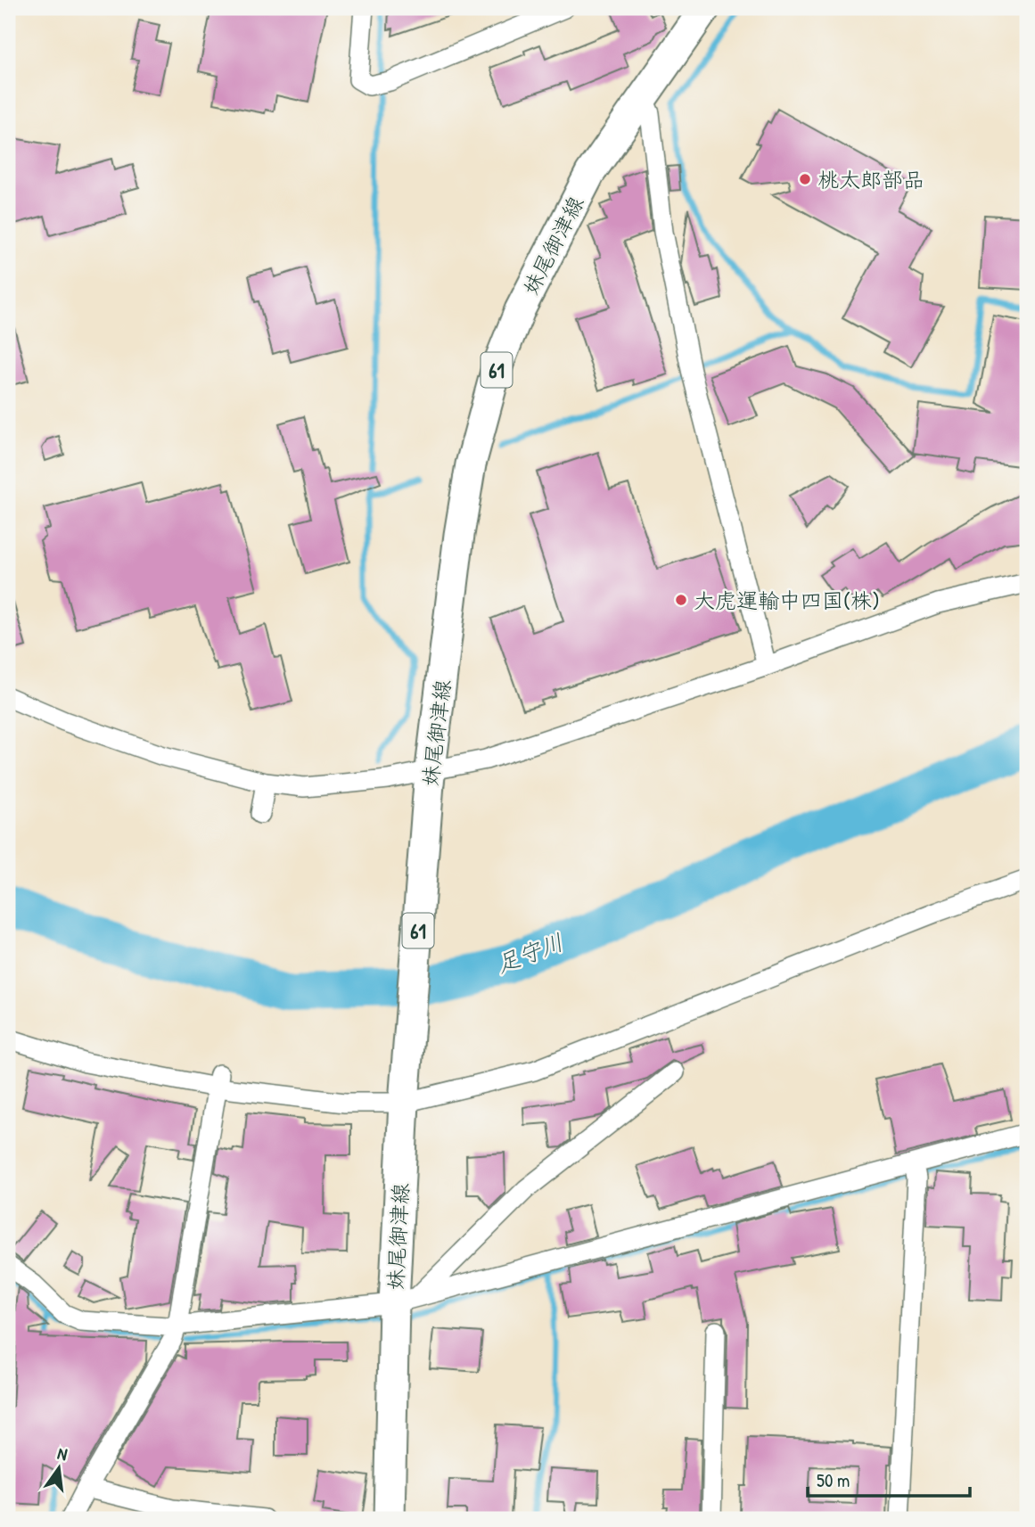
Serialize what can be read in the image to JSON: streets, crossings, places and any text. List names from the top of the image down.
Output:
{
  "streets": {
    "main road": ["妹尾御津線", "61"]
  },
  "water": ["足守川"],
  "places": ["桃太郎部品", "大虎運輸中四国(株)"],
  "scale_bar": "50 m",
  "north": "top"
}
